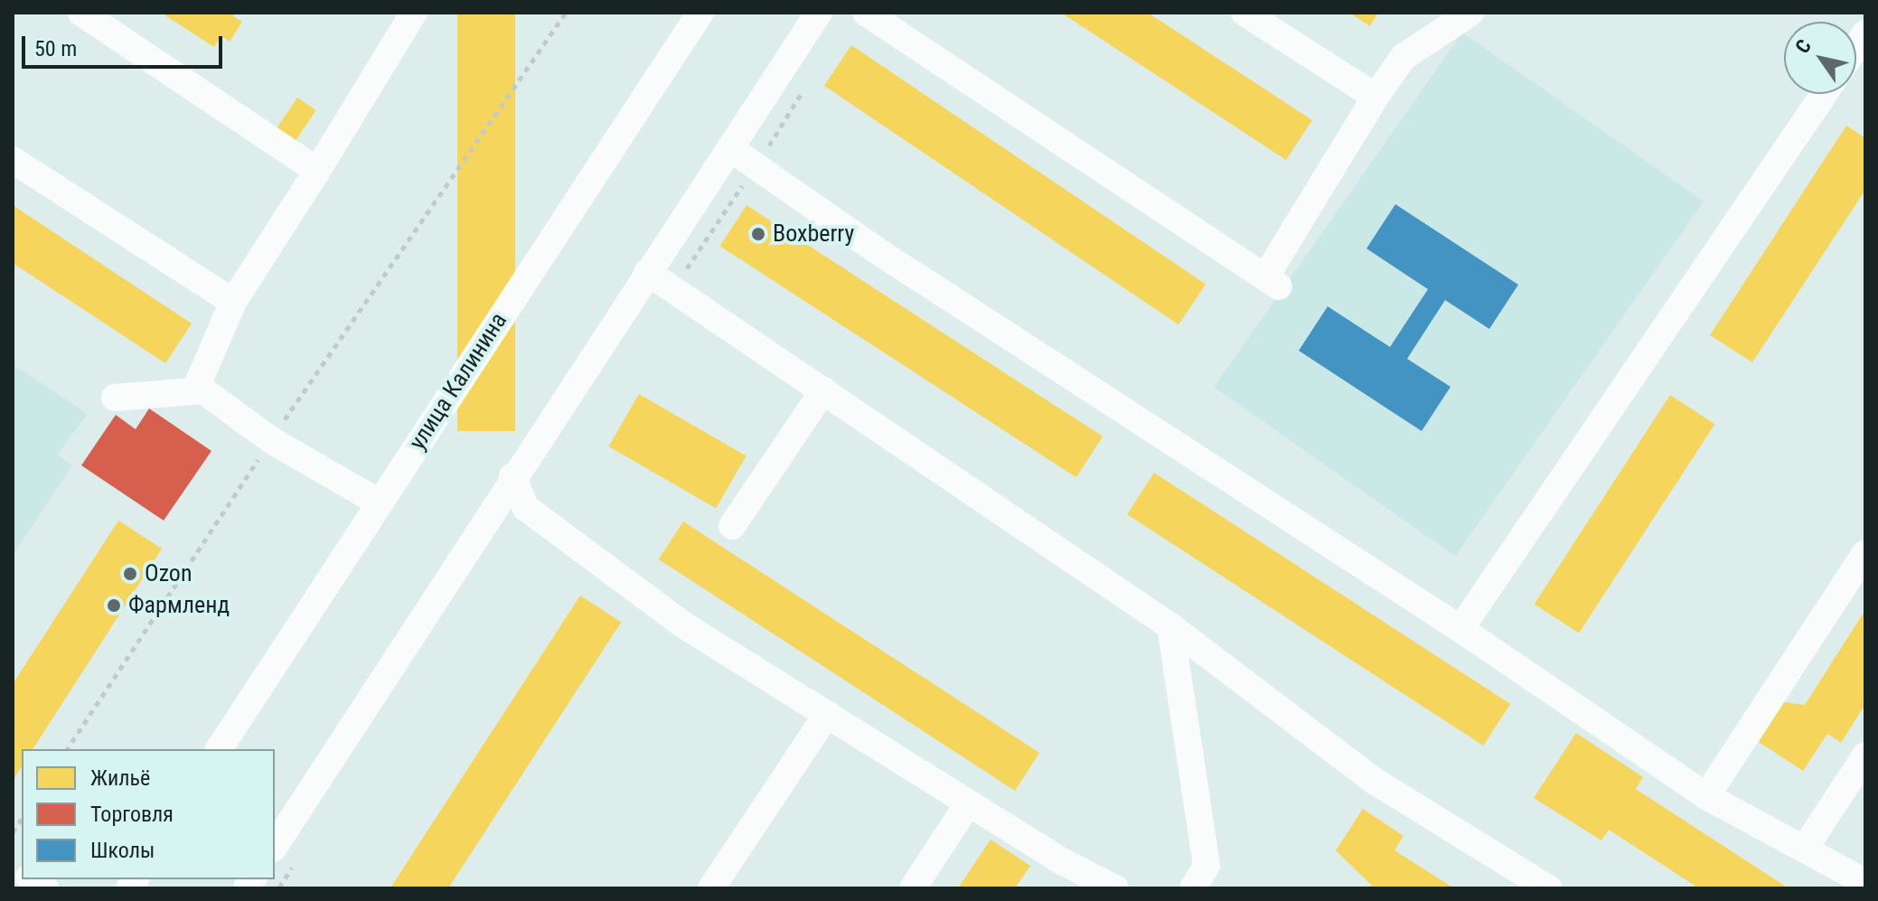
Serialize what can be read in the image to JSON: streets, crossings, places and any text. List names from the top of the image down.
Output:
{
  "streets": {
    "street": ["улица Калинина"]
  },
  "places": ["Boxberry", "Ozon", "Фармленд"],
  "legend": ["Жильё", "Торговля", "Школы"],
  "scale_bar": "50 m",
  "north": "top left"
}
